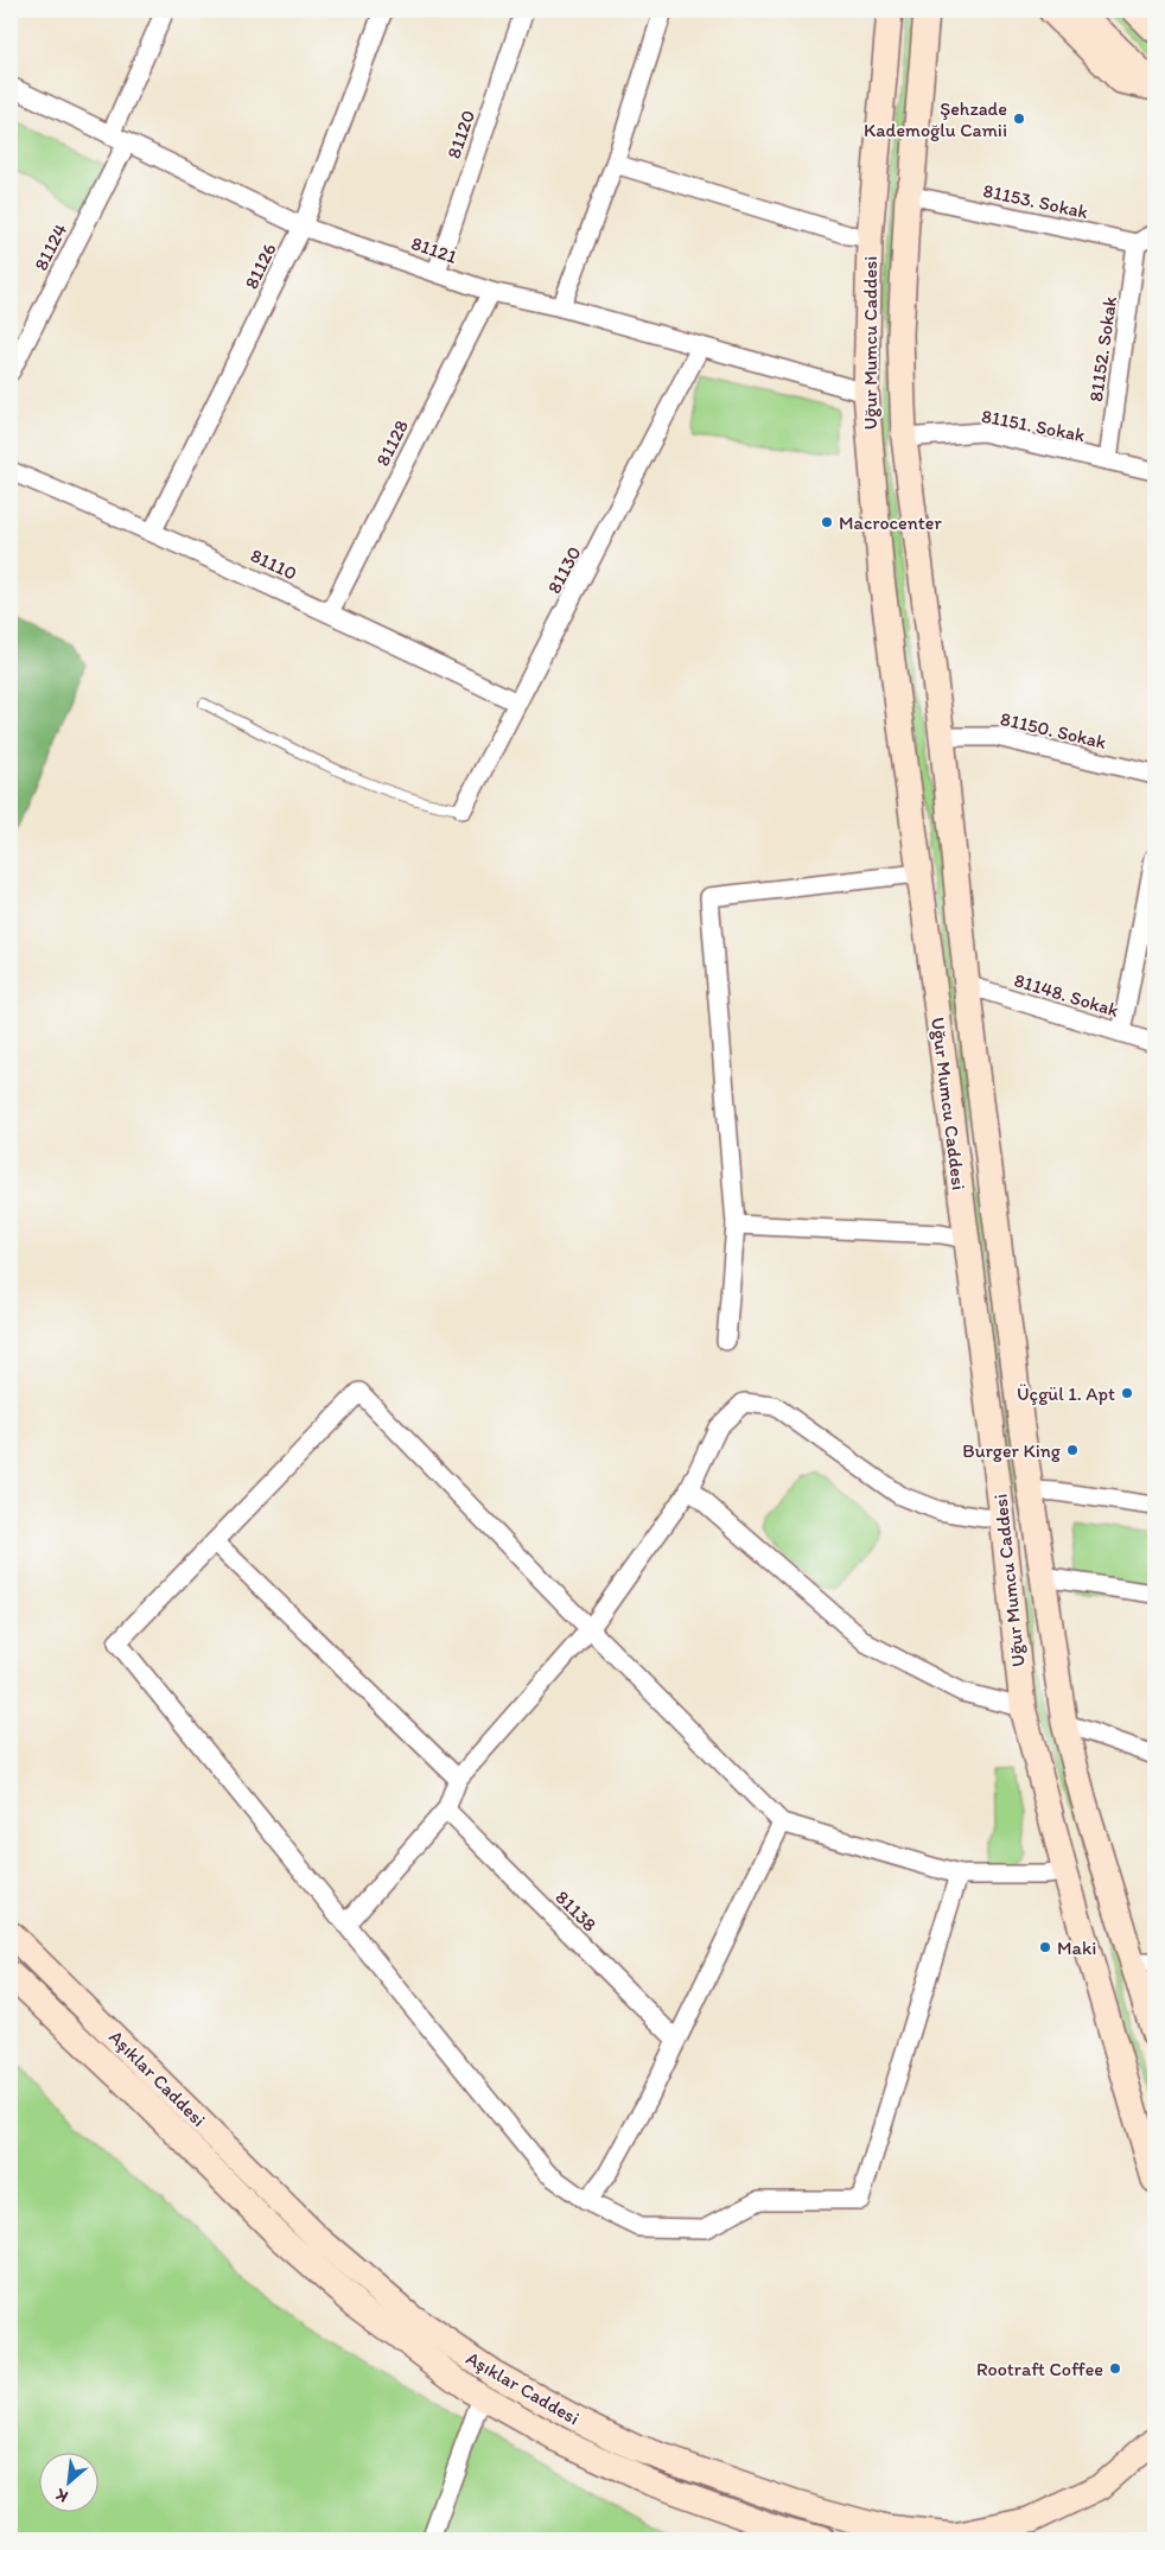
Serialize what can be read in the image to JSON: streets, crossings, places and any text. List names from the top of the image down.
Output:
{
  "streets": {
    "street": [
      "81120",
      "81153. Sokak",
      "81124",
      "81121",
      "81126",
      "Uğur Mumcu Caddesi",
      "81152. Sokak",
      "81151. Sokak",
      "81128",
      "81110",
      "81130",
      "81150. Sokak",
      "81148. Sokak",
      "81138",
      "Aşıklar Caddesi"
    ]
  },
  "crossings": [
    ["81120", "81121"],
    ["81153. Sokak", "Uğur Mumcu Caddesi"],
    ["81153. Sokak", "81152. Sokak"],
    ["81124", "81121"],
    ["81121", "81126"],
    ["81121", "Uğur Mumcu Caddesi"],
    ["81121", "81128"],
    ["81121", "81130"],
    ["81126", "81110"],
    ["Uğur Mumcu Caddesi", "81151. Sokak"],
    ["Uğur Mumcu Caddesi", "81150. Sokak"],
    ["Uğur Mumcu Caddesi", "81148. Sokak"],
    ["81152. Sokak", "81151. Sokak"],
    ["81128", "81110"],
    ["81110", "81130"]
  ],
  "places": [
    "Şehzade Kademoğlu Camii",
    "Macrocenter",
    "Üçgül 1. Apt",
    "Burger King",
    "Maki",
    "Rootraft Coffee"
  ],
  "north": "bottom left"
}
